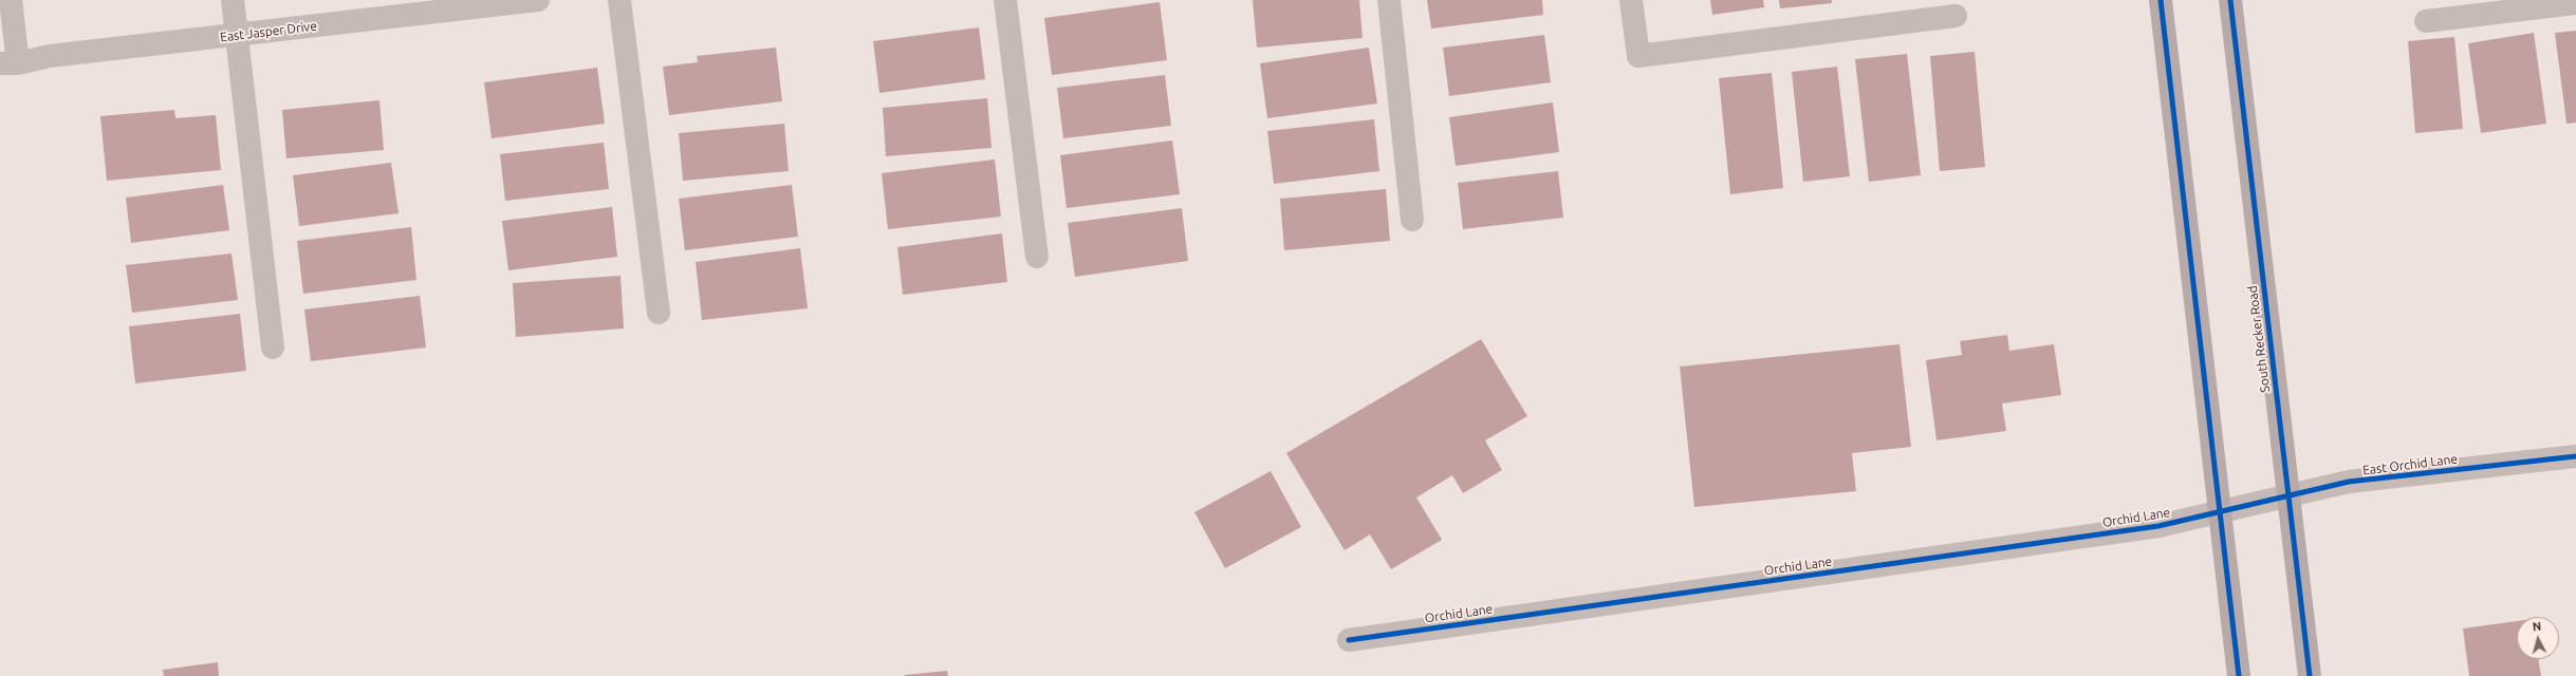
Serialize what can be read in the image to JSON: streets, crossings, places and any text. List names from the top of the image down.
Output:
{
  "streets": {
    "main road": ["South Recker Road"],
    "street": ["East Jasper Drive", "East Orchid Lane", "Orchid Lane"]
  },
  "crossings": [
    ["South Recker Road", "East Orchid Lane"],
    ["East Orchid Lane", "Orchid Lane"]
  ],
  "north": "top"
}
